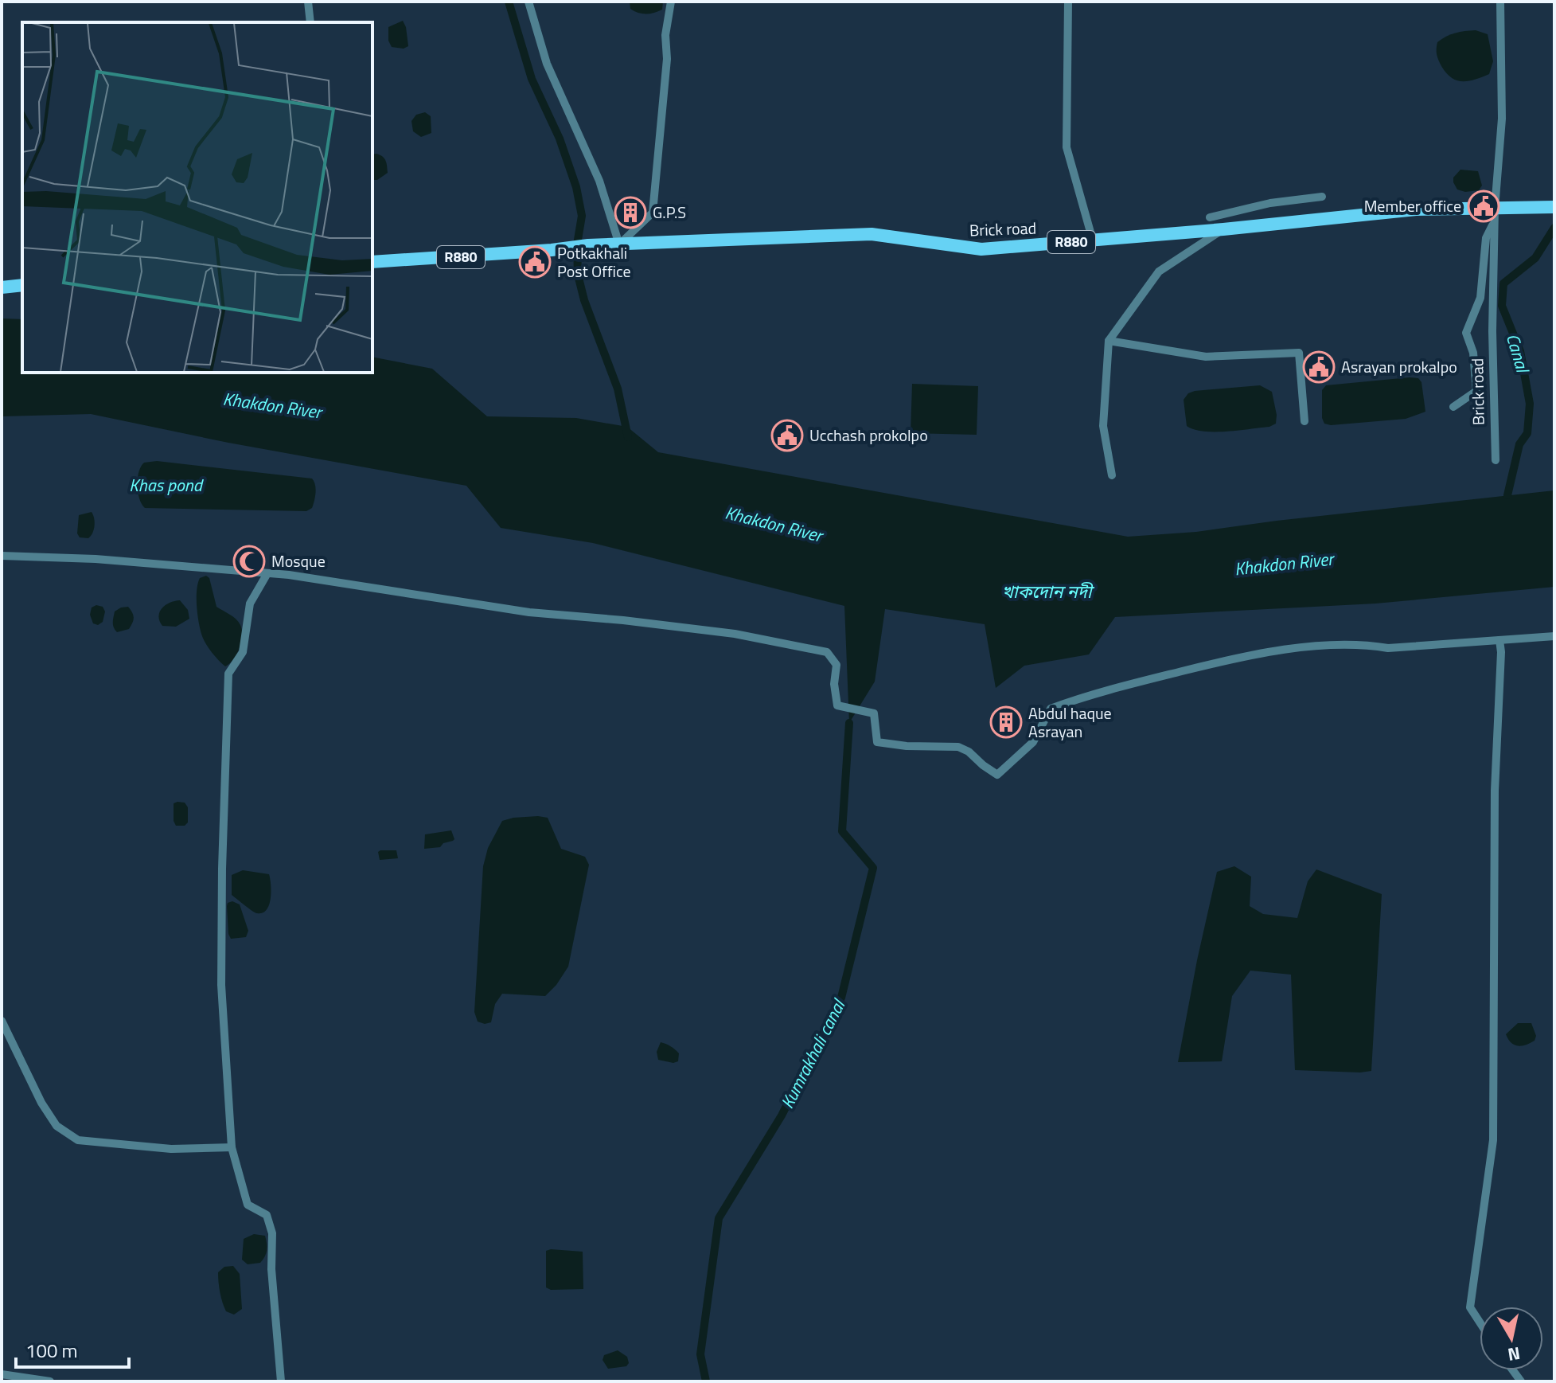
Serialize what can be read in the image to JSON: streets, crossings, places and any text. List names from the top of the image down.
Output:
{
  "streets": {
    "main road": ["Brick road", "R880"]
  },
  "water": [
    "Canal",
    "Khakdon River",
    "Khas pond",
    "খাকদোন নদী",
    "Kumrakhali canal"
  ],
  "places": {
    "public building": [
      "Member office",
      "Potkakhali Post Office",
      "Asrayan prokalpo",
      "Ucchash prokolpo"
    ],
    "building": ["G.P.S", "Abdul haque Asrayan"],
    "mosque": ["Mosque"]
  },
  "scale_bar": "100 m",
  "north": "bottom"
}
